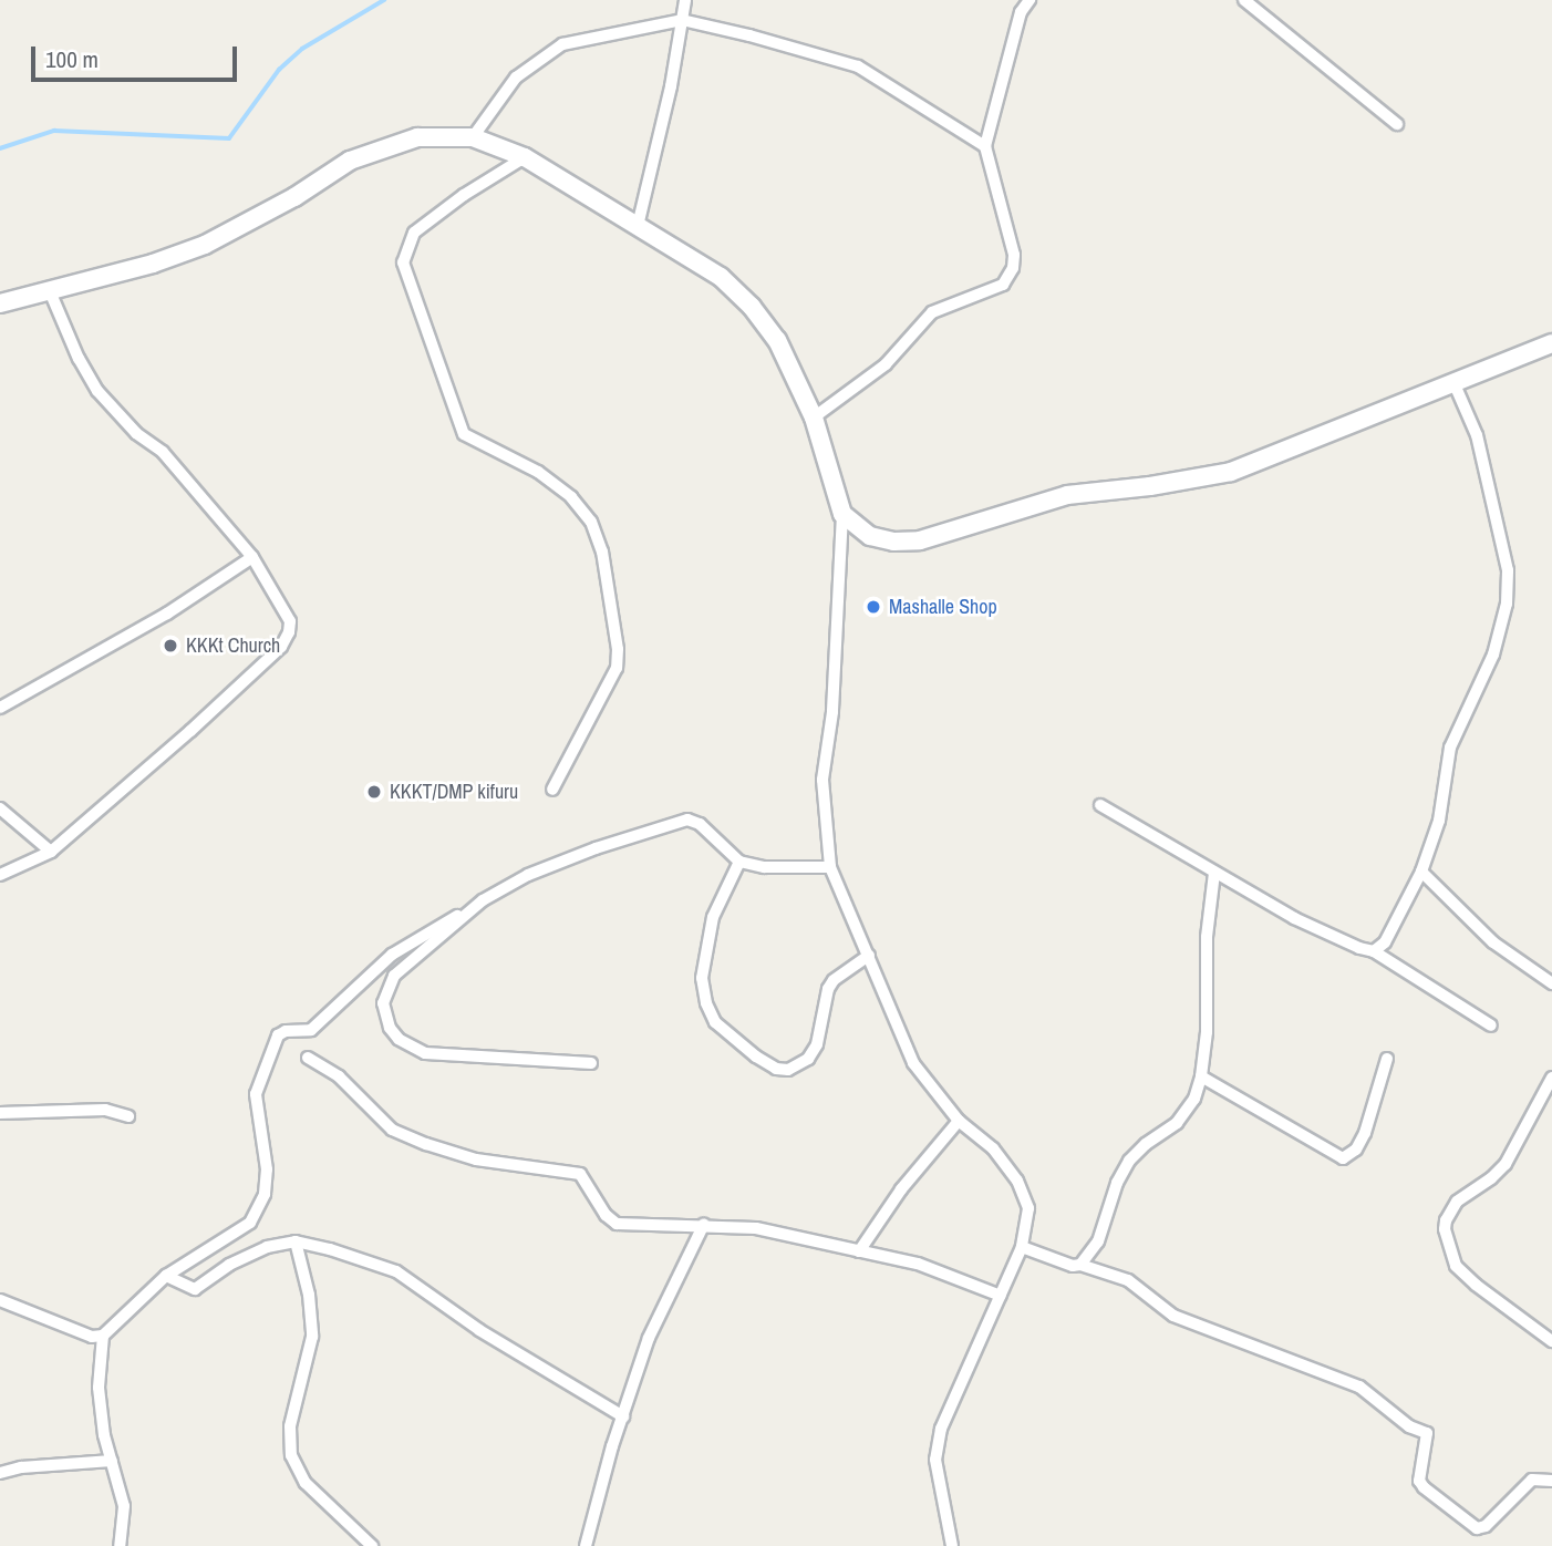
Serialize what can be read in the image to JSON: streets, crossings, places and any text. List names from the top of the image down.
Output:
{
  "places": ["Mashalle Shop", "KKKt Church", "KKKT/DMP kifuru"],
  "scale_bar": "100 m"
}
